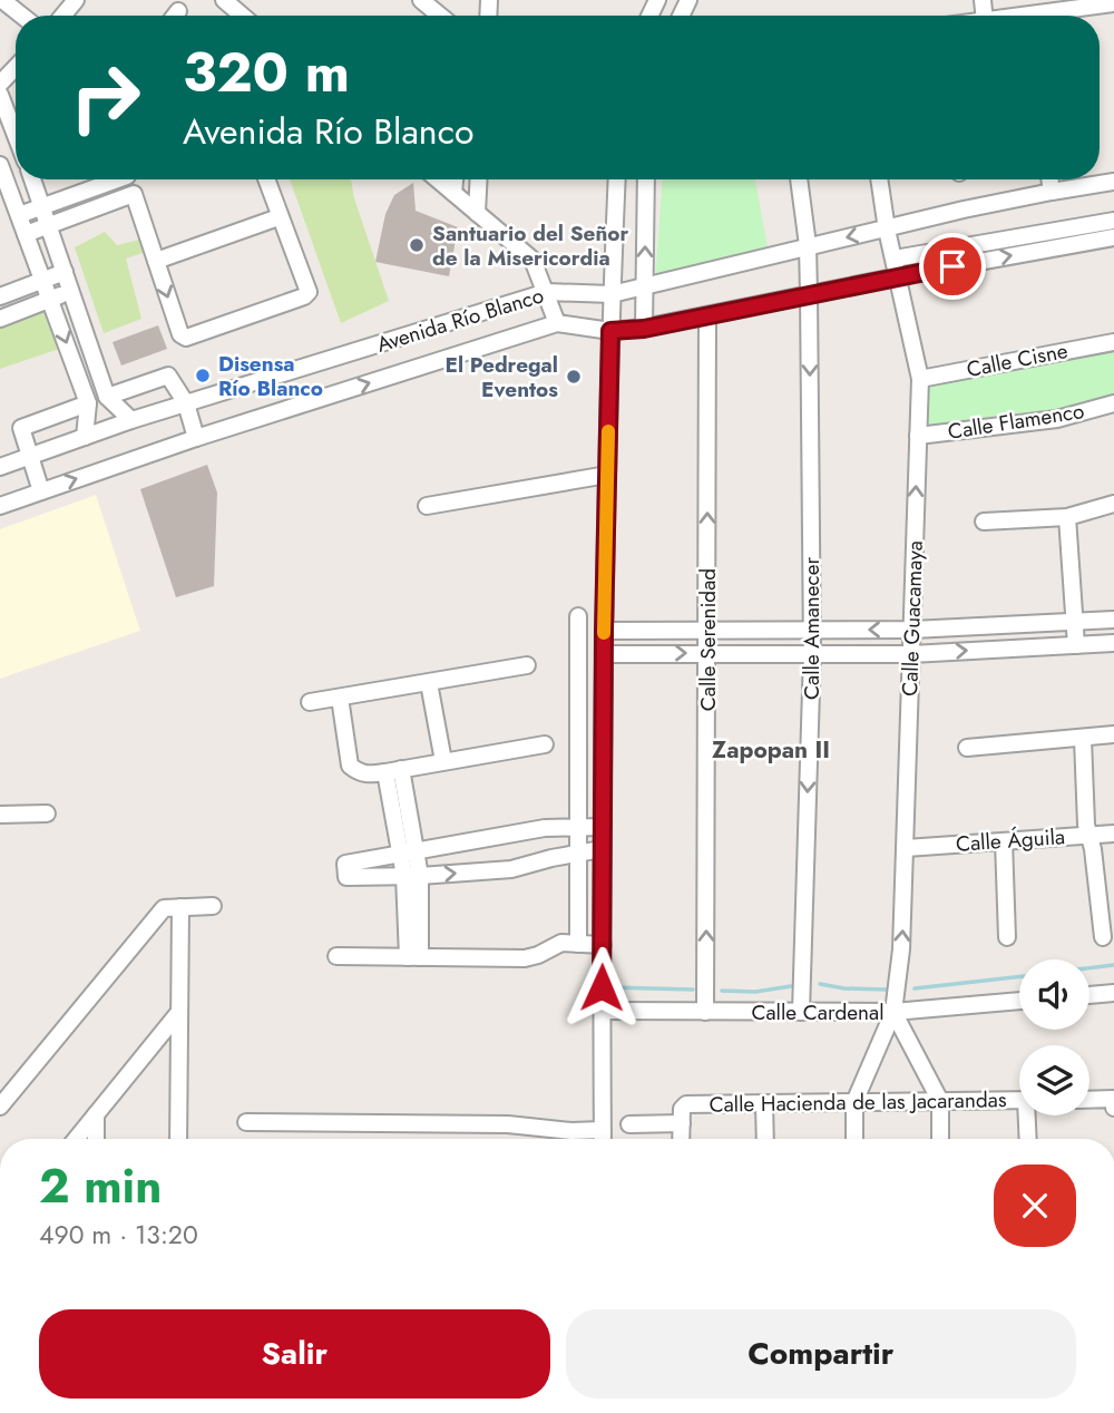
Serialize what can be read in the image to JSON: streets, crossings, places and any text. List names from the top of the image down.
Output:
{
  "streets": {
    "street": [
      "Avenida Río Blanco",
      "Calle Cisne",
      "Calle Flamenco",
      "Calle Guacamaya",
      "Calle Amanecer",
      "Calle Serenidad",
      "Calle Águila",
      "Calle Cardenal",
      "Calle Hacienda de las Jacarandas"
    ]
  },
  "crossings": [
    ["Avenida Río Blanco", "Calle Guacamaya"],
    ["Avenida Río Blanco", "Calle Amanecer"],
    ["Avenida Río Blanco", "Calle Serenidad"],
    ["Calle Cisne", "Calle Guacamaya"],
    ["Calle Flamenco", "Calle Guacamaya"],
    ["Calle Guacamaya", "Calle Águila"],
    ["Calle Guacamaya", "Calle Cardenal"],
    ["Calle Guacamaya", "Calle Hacienda de las Jacarandas"],
    ["Calle Amanecer", "Calle Cardenal"],
    ["Calle Serenidad", "Calle Cardenal"]
  ],
  "one_way": ["Calle Guacamaya", "Calle Amanecer"],
  "districts": ["Zapopan II"],
  "places": ["Santuario del Señor de la Misericordia", "Disensa Río Blanco", "El Pedregal Eventos"],
  "page": {
    "turn": ["320 m", "Avenida Río Blanco"],
    "heading": ["2 min", "490 m · 13:20"],
    "buttons": ["Salir", "Compartir"]
  }
}
